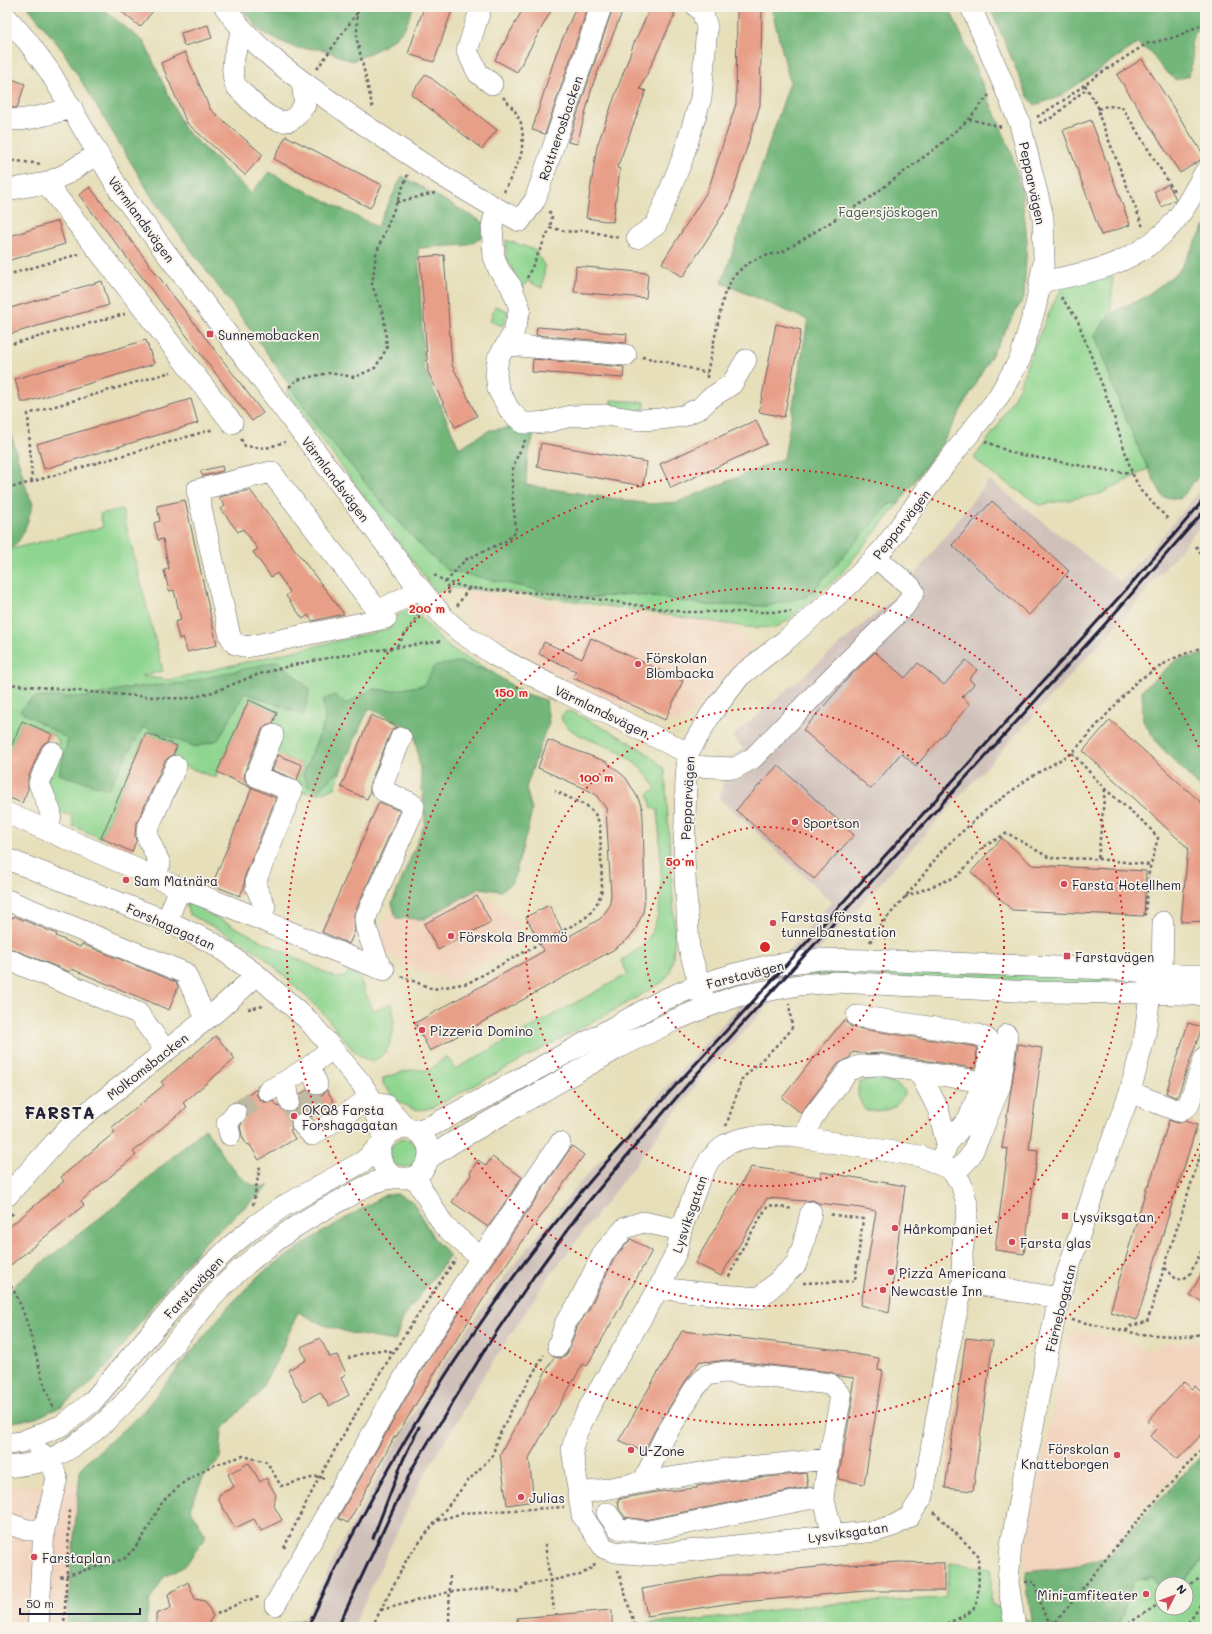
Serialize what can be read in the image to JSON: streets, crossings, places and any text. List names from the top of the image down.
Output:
{
  "streets": {
    "street": [
      "Rottnerosbacken",
      "Pepparvägen",
      "Värmlandsvägen",
      "Forshagagatan",
      "Farstavägen",
      "Molkomsbacken",
      "Lysviksgatan",
      "Färnebogatan"
    ]
  },
  "crossings": [
    ["Pepparvägen", "Värmlandsvägen"],
    ["Pepparvägen", "Farstavägen"],
    ["Forshagagatan", "Farstavägen"],
    ["Forshagagatan", "Molkomsbacken"],
    ["Farstavägen", "Färnebogatan"]
  ],
  "districts": ["FARSTA"],
  "parks": ["Fagersjöskogen"],
  "places": {
    "transit": ["Sunnemobacken", "Farstavägen", "Lysviksgatan"],
    "other": [
      "Förskolan Blombacka",
      "Sportson",
      "Sam Matnära",
      "Farsta Hotellhem",
      "Farstas första tunnelbanestation",
      "Förskola Brommö",
      "Pizzeria Domino",
      "OKQ8 Farsta Forshagagatan",
      "Hårkompaniet",
      "Farsta glas",
      "Pizza Americana",
      "Newcastle Inn",
      "U-Zone",
      "Förskolan Knatteborgen",
      "Julias",
      "Farstaplan",
      "Mini-amfiteater"
    ]
  },
  "scale_bar": "50 m",
  "north": "top right",
  "rings": [
    "200 m",
    "150 m",
    "100 m",
    "50 m"
  ]
}
